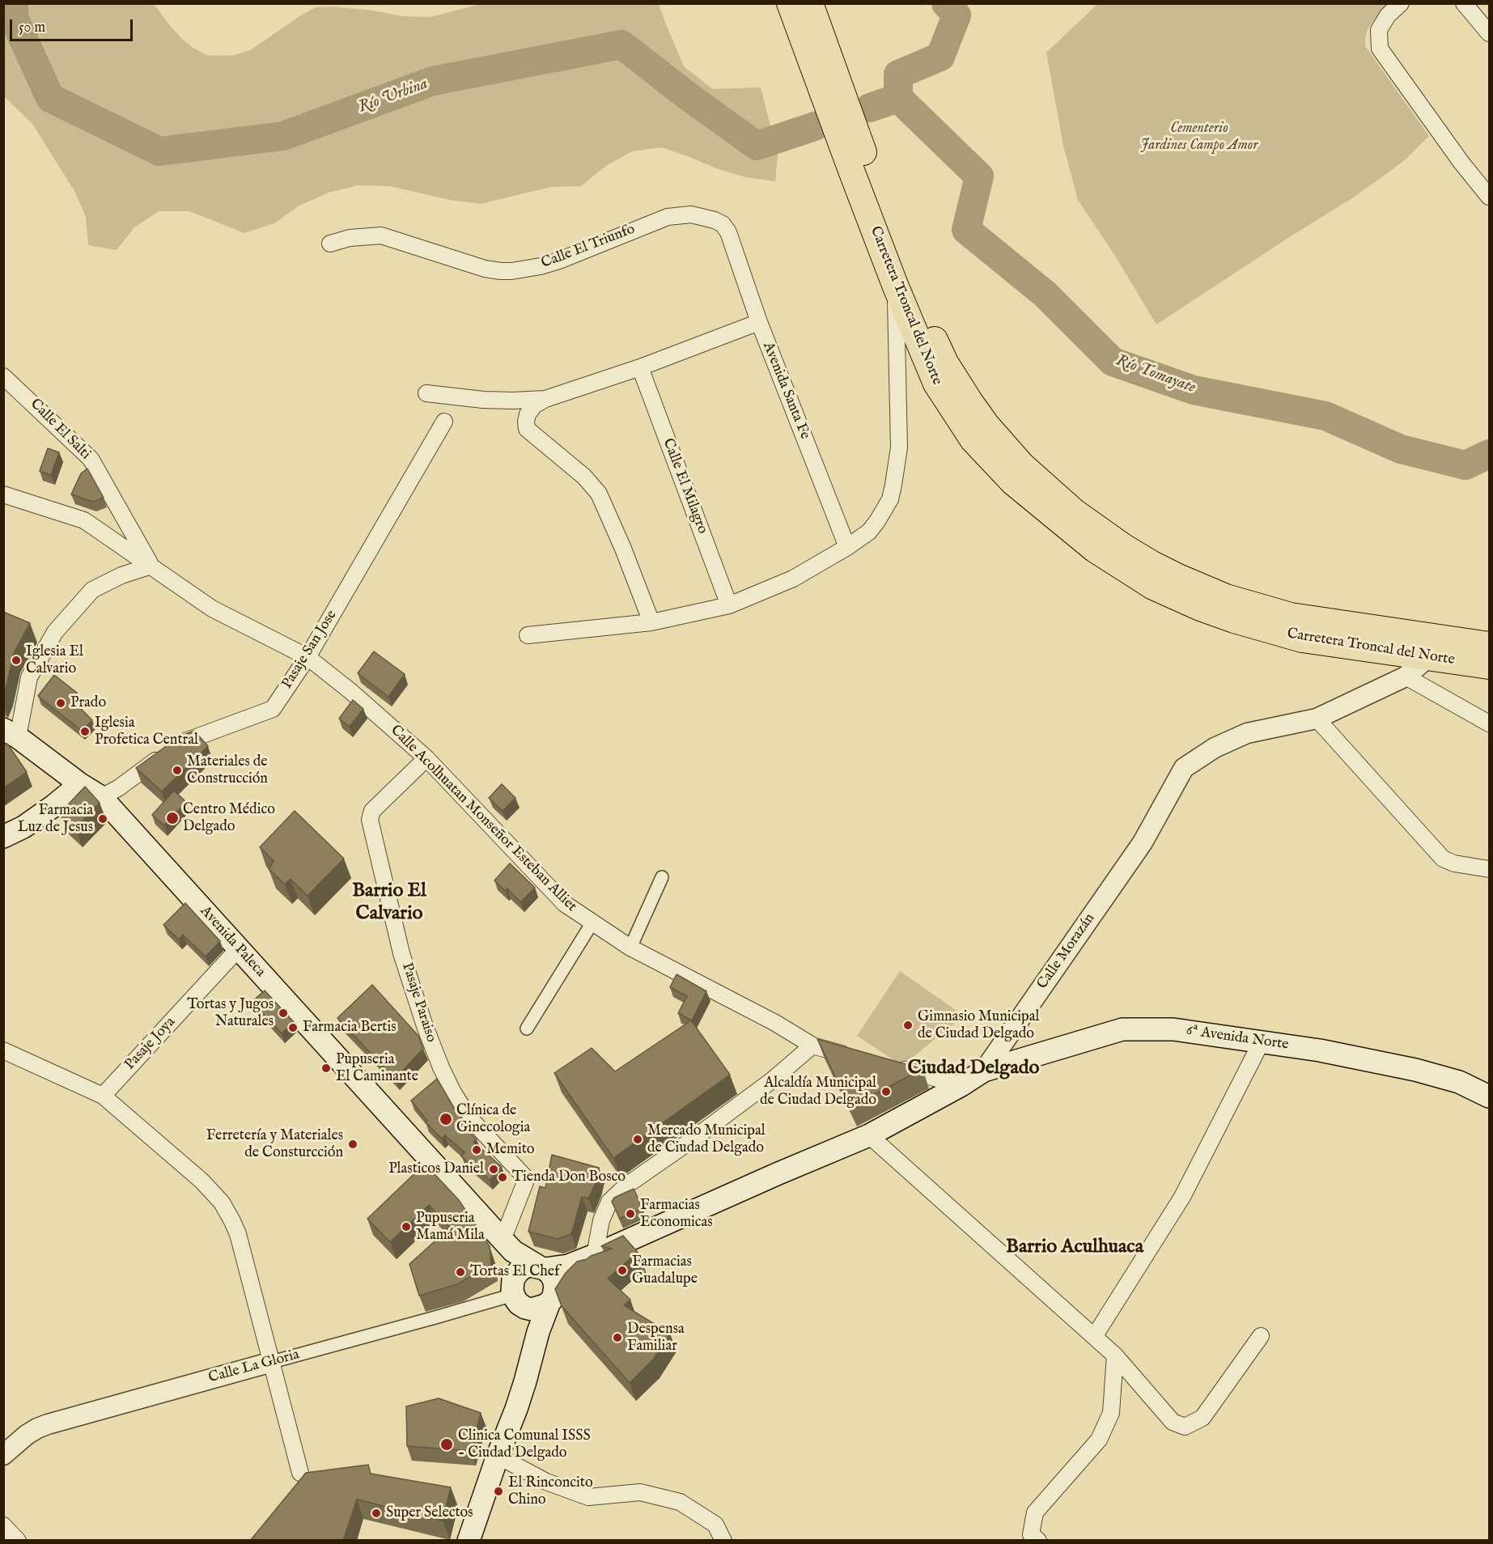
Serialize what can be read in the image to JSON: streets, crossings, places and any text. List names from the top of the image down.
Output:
{
  "streets": {
    "main road": [
      "Carretera Troncal del Norte",
      "Avenida Paleca",
      "Calle Morazán",
      "6ª Avenida Norte"
    ],
    "street": [
      "Calle El Triunfo",
      "Avenida Santa Fe",
      "Calle El Salti",
      "Calle El Milagro",
      "Pasaje San Jose",
      "Calle Acolhuatan Monseñor Esteban Alliet",
      "Pasaje Paraiso",
      "Pasaje Joya",
      "Calle La Gloria"
    ]
  },
  "crossings": [
    ["Calle El Triunfo", "Avenida Santa Fe"],
    ["Carretera Troncal del Norte", "Calle Morazán"],
    ["Calle El Salti", "Calle Acolhuatan Monseñor Esteban Alliet"],
    ["Pasaje San Jose", "Calle Acolhuatan Monseñor Esteban Alliet"],
    ["Pasaje San Jose", "Avenida Paleca"],
    ["Calle Acolhuatan Monseñor Esteban Alliet", "Pasaje Paraiso"],
    ["Avenida Paleca", "Calle Morazán"],
    ["Avenida Paleca", "Pasaje Paraiso"],
    ["Avenida Paleca", "Pasaje Joya"],
    ["Avenida Paleca", "Calle La Gloria"],
    ["Calle Morazán", "6ª Avenida Norte"],
    ["Calle Morazán", "Calle La Gloria"]
  ],
  "districts": ["Barrio El Calvario", "Ciudad Delgado", "Barrio Aculhuaca"],
  "water": ["Río Urbina", "Río Tomayate"],
  "parks": ["Cementerio Jardines Campo Amor"],
  "places": [
    "Iglesia El Calvario",
    "Prado",
    "Iglesia Profetica Central",
    "Materiales de Construcción",
    "Centro Médico Delgado",
    "Farmacia Luz de Jesus",
    "Tortas y Jugos Naturales",
    "Gimnasio Municipal de Ciudad Delgado",
    "Farmacia Bertis",
    "Pupuseria El Caminante",
    "Alcaldía Municipal de Ciudad Delgado",
    "Clínica de Ginecologia",
    "Mercado Municipal de Ciudad Delgado",
    "Ferretería y Materiales de Consturcción",
    "Memito",
    "Plasticos Daniel",
    "Tienda Don Bosco",
    "Farmacias Economicas",
    "Pupuseria Mamá Mila",
    "Farmacias Guadalupe",
    "Tortas El Chef",
    "Despensa Familiar",
    "Clinica Comunal ISSS - Ciudad Delgado",
    "El Rinconcito Chino",
    "Super Selectos"
  ],
  "scale_bar": "50 m"
}
